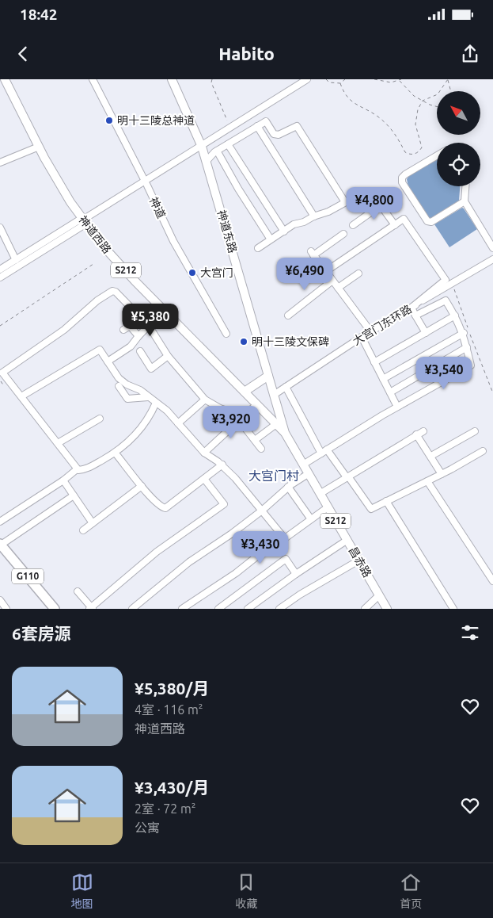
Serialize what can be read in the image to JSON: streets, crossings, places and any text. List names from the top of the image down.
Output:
{
  "streets": {
    "highway": ["G110"],
    "main road": [
      "神道东路",
      "神道西路",
      "S212",
      "昌赤路"
    ],
    "street": ["神道", "大宫门东环路"]
  },
  "crossings": [
    ["神道东路", "神道西路"],
    ["神道东路", "大宫门东环路"],
    ["神道东路", "昌赤路"],
    ["神道西路", "昌赤路"]
  ],
  "districts": ["大宫门村"],
  "places": ["明十三陵总神道", "大宫门", "明十三陵文保碑"],
  "north": "top left",
  "page": {
    "status": "18:42",
    "header": "Habito",
    "price": [
      "¥4,800",
      "¥6,490",
      "¥5,380",
      "¥3,540",
      "¥3,920",
      "¥3,430"
    ],
    "heading": "6套房源",
    "list": [
      {
        "name": "¥5,380/月",
        "note": "4室 · 116 m² · 神道西路"
      },
      {
        "name": "¥3,430/月",
        "note": "2室 · 72 m² · 公寓"
      }
    ],
    "tabs": ["地图", "收藏", "首页"]
  }
}
